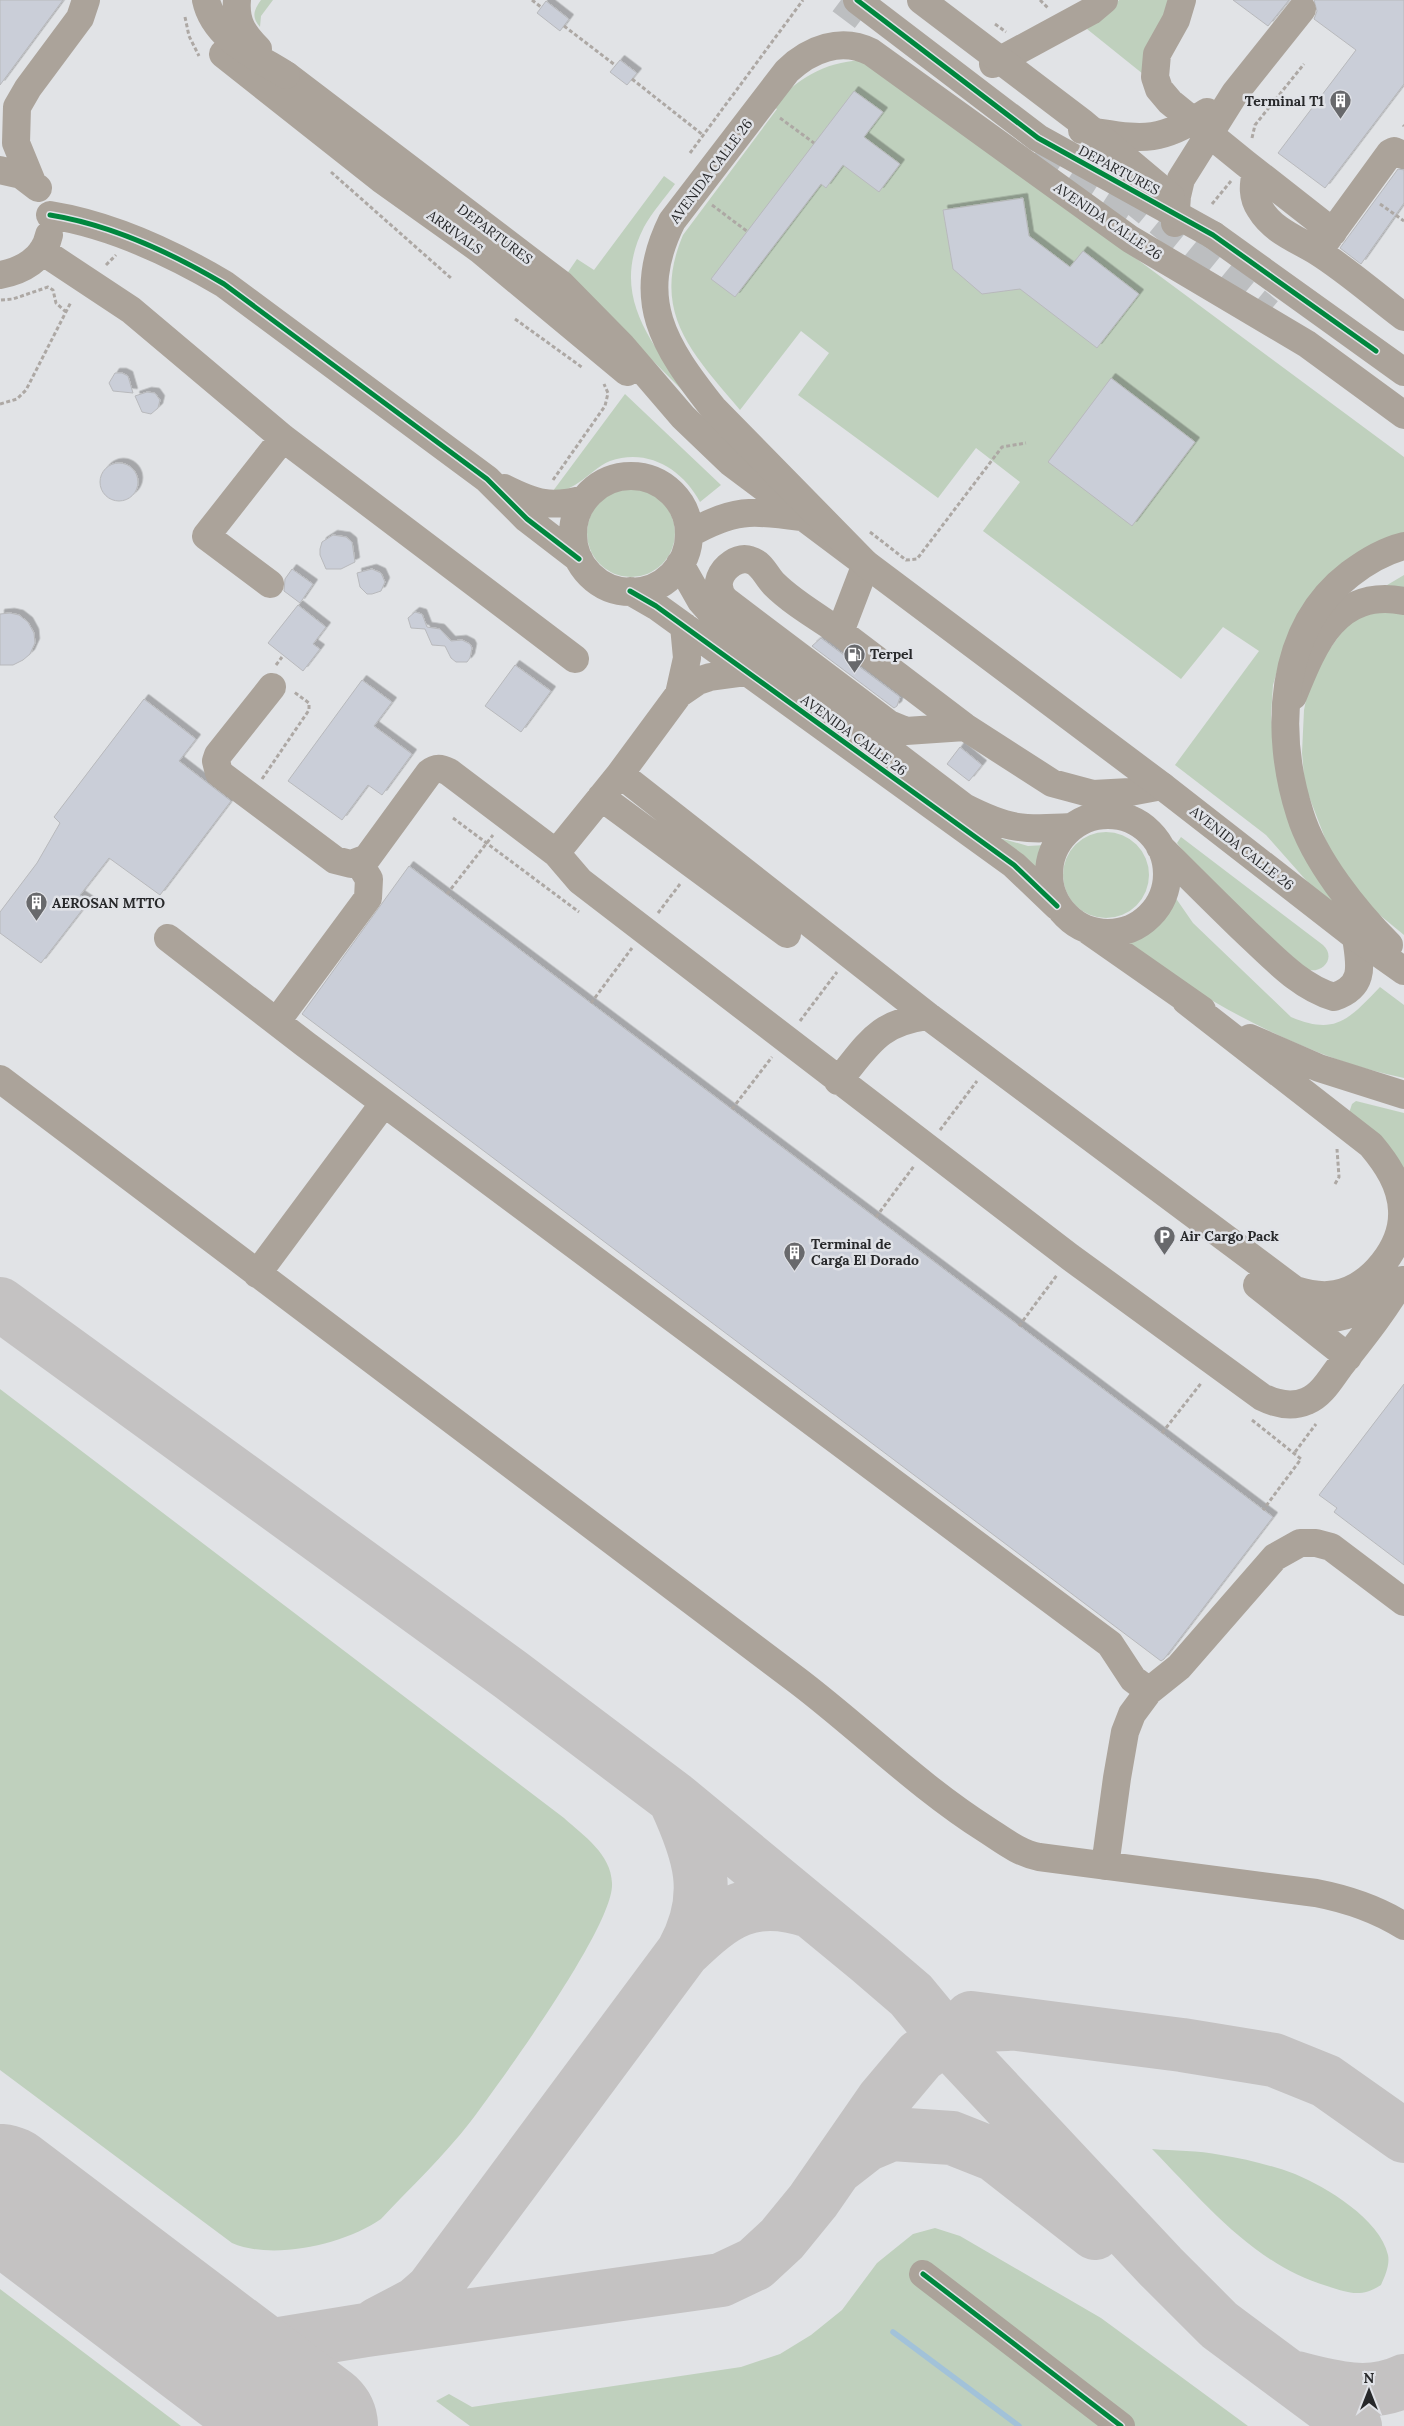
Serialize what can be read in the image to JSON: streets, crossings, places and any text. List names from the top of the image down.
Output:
{
  "streets": {
    "street": ["DEPARTURES", "AVENIDA CALLE 26", "ARRIVALS"]
  },
  "crossings": [
    ["DEPARTURES", "ARRIVALS"]
  ],
  "places": {
    "building": ["Terminal T1", "AEROSAN MTTO", "Terminal de Carga El Dorado"],
    "fuel station": ["Terpel"],
    "parking": ["Air Cargo Pack"]
  },
  "north": "top"
}
